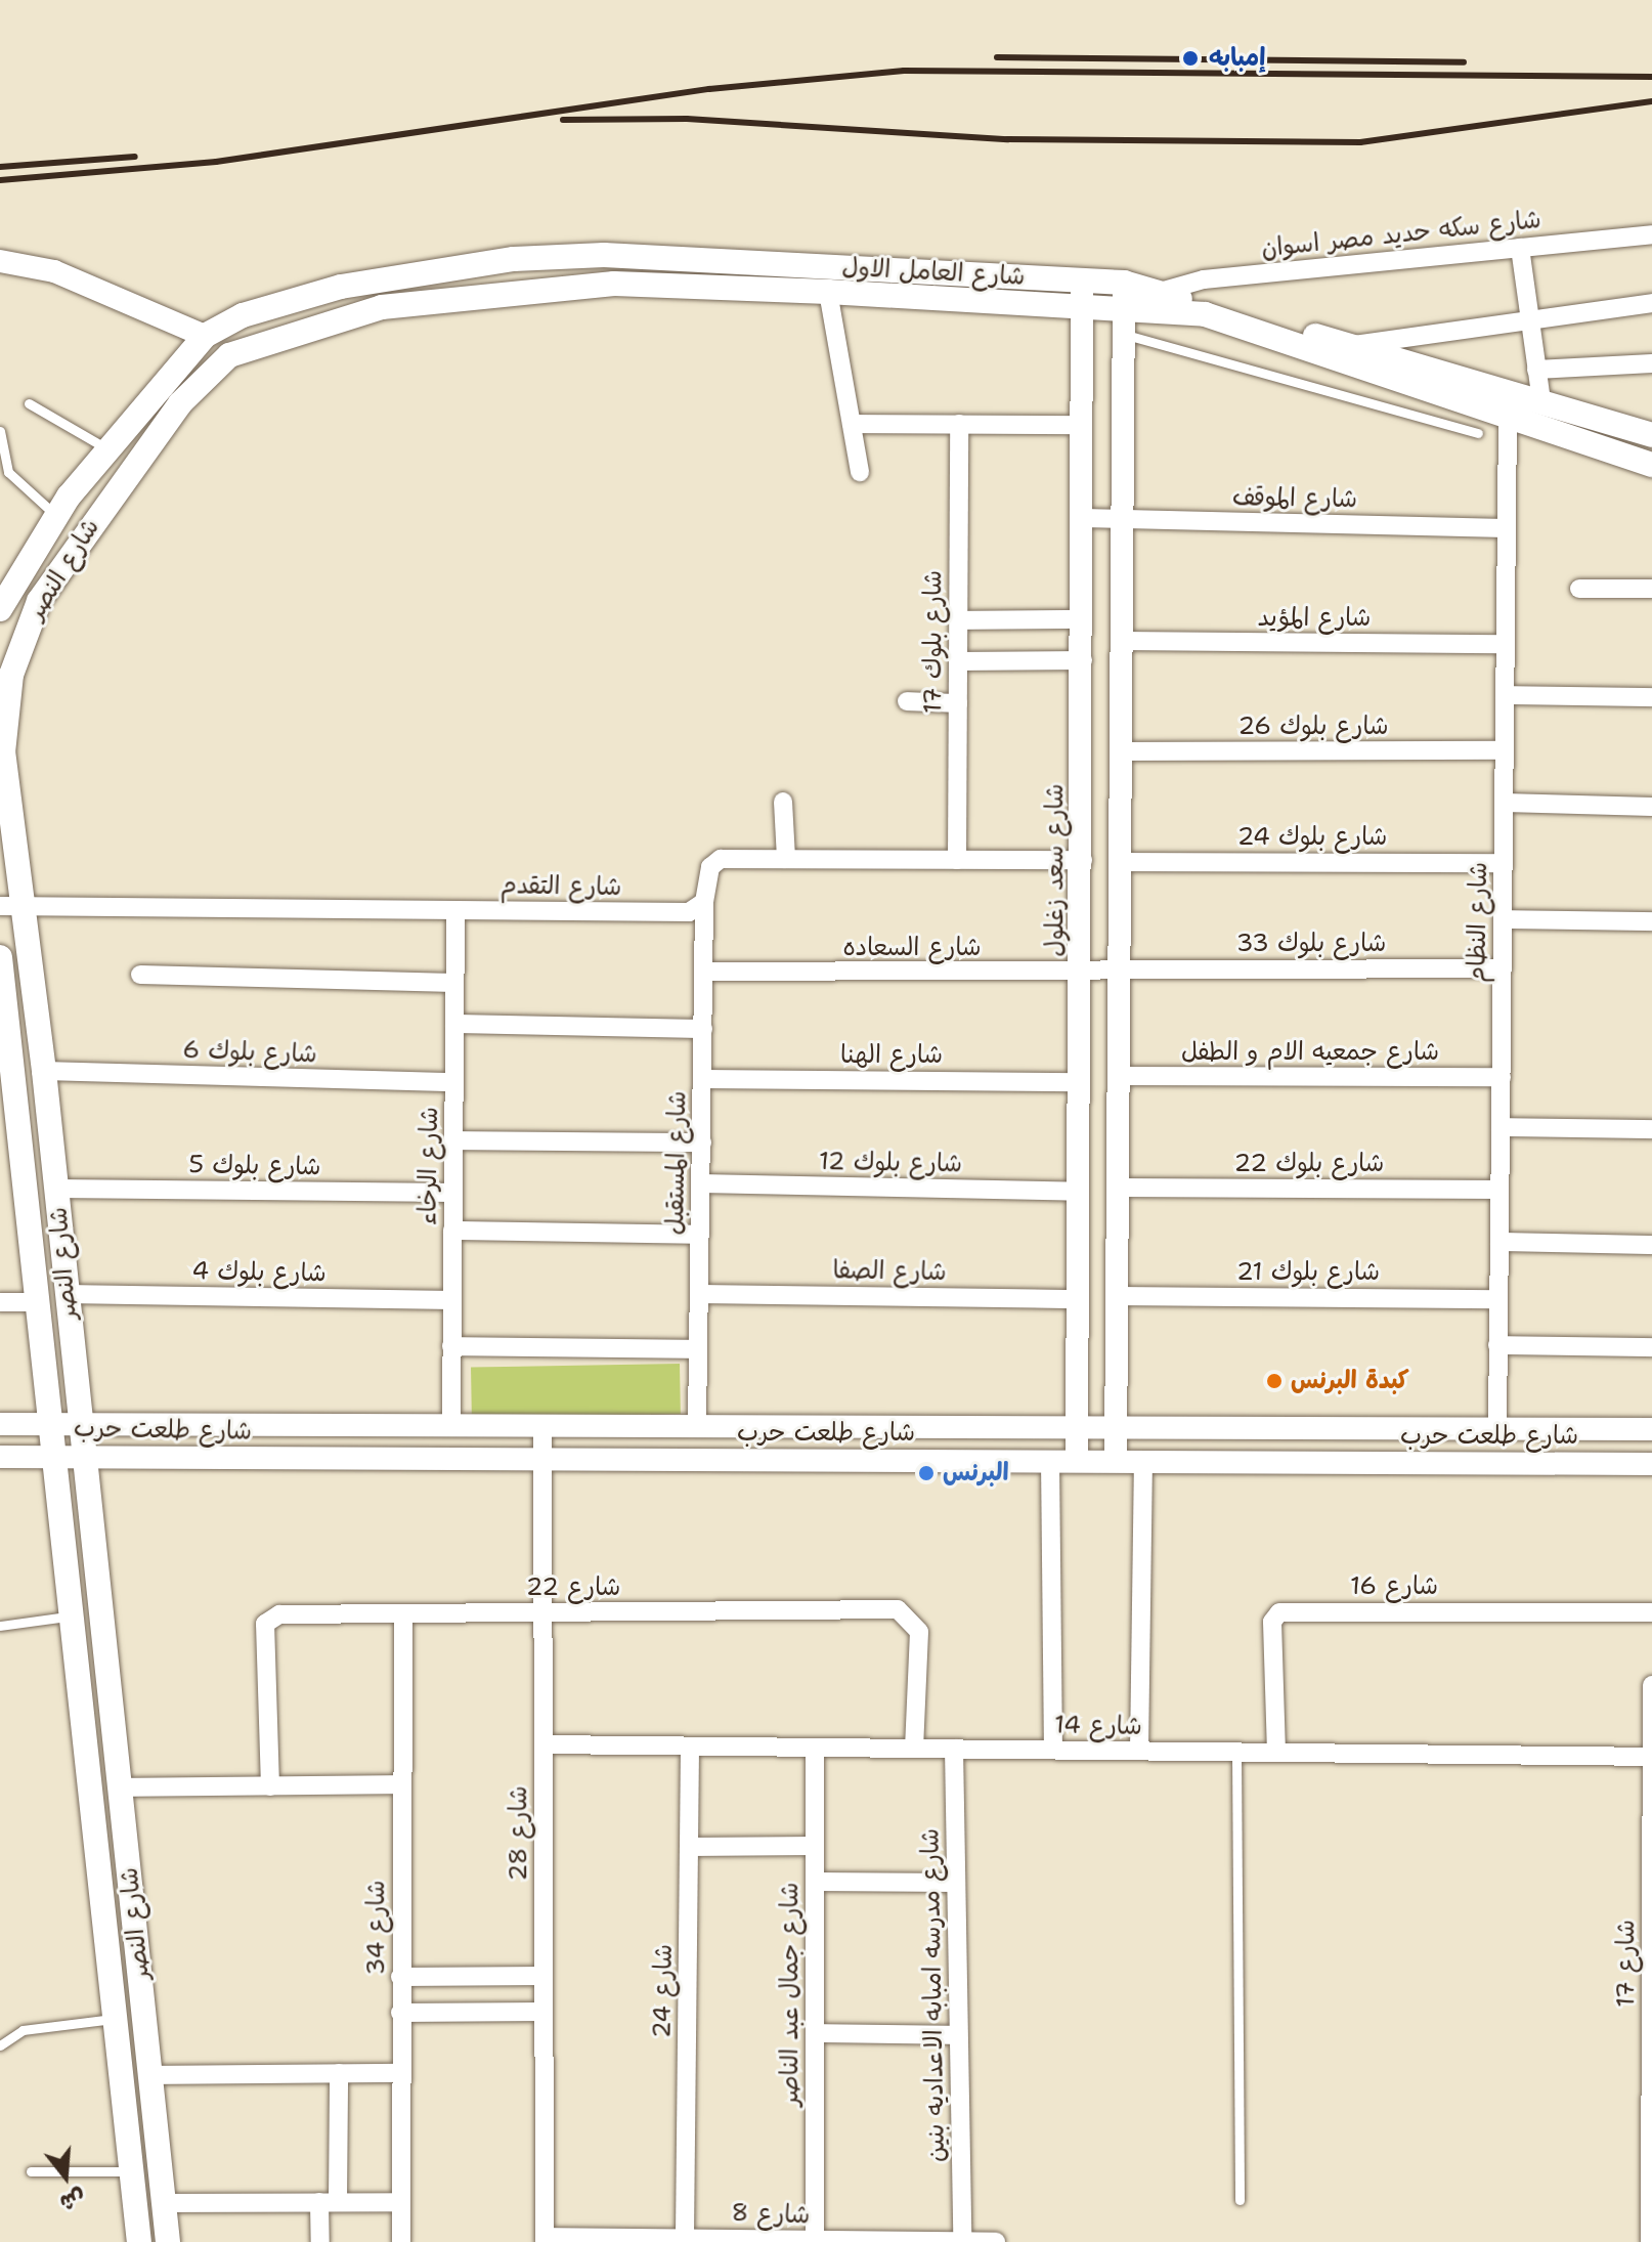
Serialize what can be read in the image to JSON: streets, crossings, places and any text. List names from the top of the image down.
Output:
{
  "streets": {
    "main road": ["شارع العامل الاول", "شارع النصر"],
    "street": [
      "شارع سكه حديد مصر اسوان",
      "شارع الموقف",
      "شارع المؤيد",
      "شارع بلوك 17",
      "شارع بلوك 26",
      "شارع بلوك 24",
      "شارع سعد زغلول",
      "شارع التقدم",
      "شارع النظام",
      "شارع بلوك 33",
      "شارع السعاده",
      "شارع بلوك 6",
      "شارع جمعيه الام و الطفل",
      "شارع الهنا",
      "شارع المستقبل",
      "شارع بلوك 12",
      "شارع بلوك 22",
      "شارع بلوك 5",
      "شارع الرخاء",
      "شارع الصفا",
      "شارع بلوك 4",
      "شارع بلوك 21",
      "شارع طلعت حرب",
      "شارع 16",
      "شارع 22",
      "شارع 14",
      "شارع 28",
      "شارع 34",
      "شارع 17",
      "شارع 24",
      "شارع جمال عبد الناصر",
      "شارع مدرسه امبابه الاعداديه بنين",
      "شارع 8"
    ]
  },
  "crossings": [
    ["شارع سكه حديد مصر اسوان", "شارع العامل الاول"],
    ["شارع العامل الاول", "شارع النصر"],
    ["شارع العامل الاول", "شارع سعد زغلول"],
    ["شارع العامل الاول", "شارع النظام"],
    ["شارع الموقف", "شارع سعد زغلول"],
    ["شارع الموقف", "شارع النظام"],
    ["شارع النصر", "شارع التقدم"],
    ["شارع النصر", "شارع بلوك 6"],
    ["شارع النصر", "شارع بلوك 5"],
    ["شارع النصر", "شارع بلوك 4"],
    ["شارع النصر", "شارع طلعت حرب"],
    ["شارع المؤيد", "شارع النظام"],
    ["شارع بلوك 26", "شارع النظام"],
    ["شارع بلوك 24", "شارع النظام"],
    ["شارع سعد زغلول", "شارع السعاده"],
    ["شارع سعد زغلول", "شارع الهنا"],
    ["شارع سعد زغلول", "شارع بلوك 12"],
    ["شارع سعد زغلول", "شارع الصفا"],
    ["شارع سعد زغلول", "شارع طلعت حرب"],
    ["شارع التقدم", "شارع المستقبل"],
    ["شارع التقدم", "شارع الرخاء"],
    ["شارع النظام", "شارع بلوك 33"],
    ["شارع النظام", "شارع جمعيه الام و الطفل"],
    ["شارع النظام", "شارع بلوك 22"],
    ["شارع النظام", "شارع بلوك 21"],
    ["شارع النظام", "شارع طلعت حرب"],
    ["شارع بلوك 33", "شارع السعاده"],
    ["شارع السعاده", "شارع المستقبل"],
    ["شارع بلوك 6", "شارع الرخاء"],
    ["شارع الهنا", "شارع المستقبل"],
    ["شارع المستقبل", "شارع بلوك 12"],
    ["شارع المستقبل", "شارع الصفا"],
    ["شارع المستقبل", "شارع طلعت حرب"],
    ["شارع بلوك 5", "شارع الرخاء"],
    ["شارع الرخاء", "شارع بلوك 4"],
    ["شارع الرخاء", "شارع طلعت حرب"],
    ["شارع طلعت حرب", "شارع 28"],
    ["شارع 16", "شارع 14"],
    ["شارع 22", "شارع 14"],
    ["شارع 22", "شارع 28"],
    ["شارع 22", "شارع 34"],
    ["شارع 14", "شارع 28"],
    ["شارع 14", "شارع 17"],
    ["شارع 14", "شارع 24"],
    ["شارع 14", "شارع جمال عبد الناصر"],
    ["شارع 14", "شارع مدرسه امبابه الاعداديه بنين"],
    ["شارع 28", "شارع 8"],
    ["شارع 24", "شارع 8"],
    ["شارع جمال عبد الناصر", "شارع 8"],
    ["شارع مدرسه امبابه الاعداديه بنين", "شارع 8"]
  ],
  "places": ["إمبابه", "كبدة البرنس", "البرنس"],
  "north": "bottom"
}
